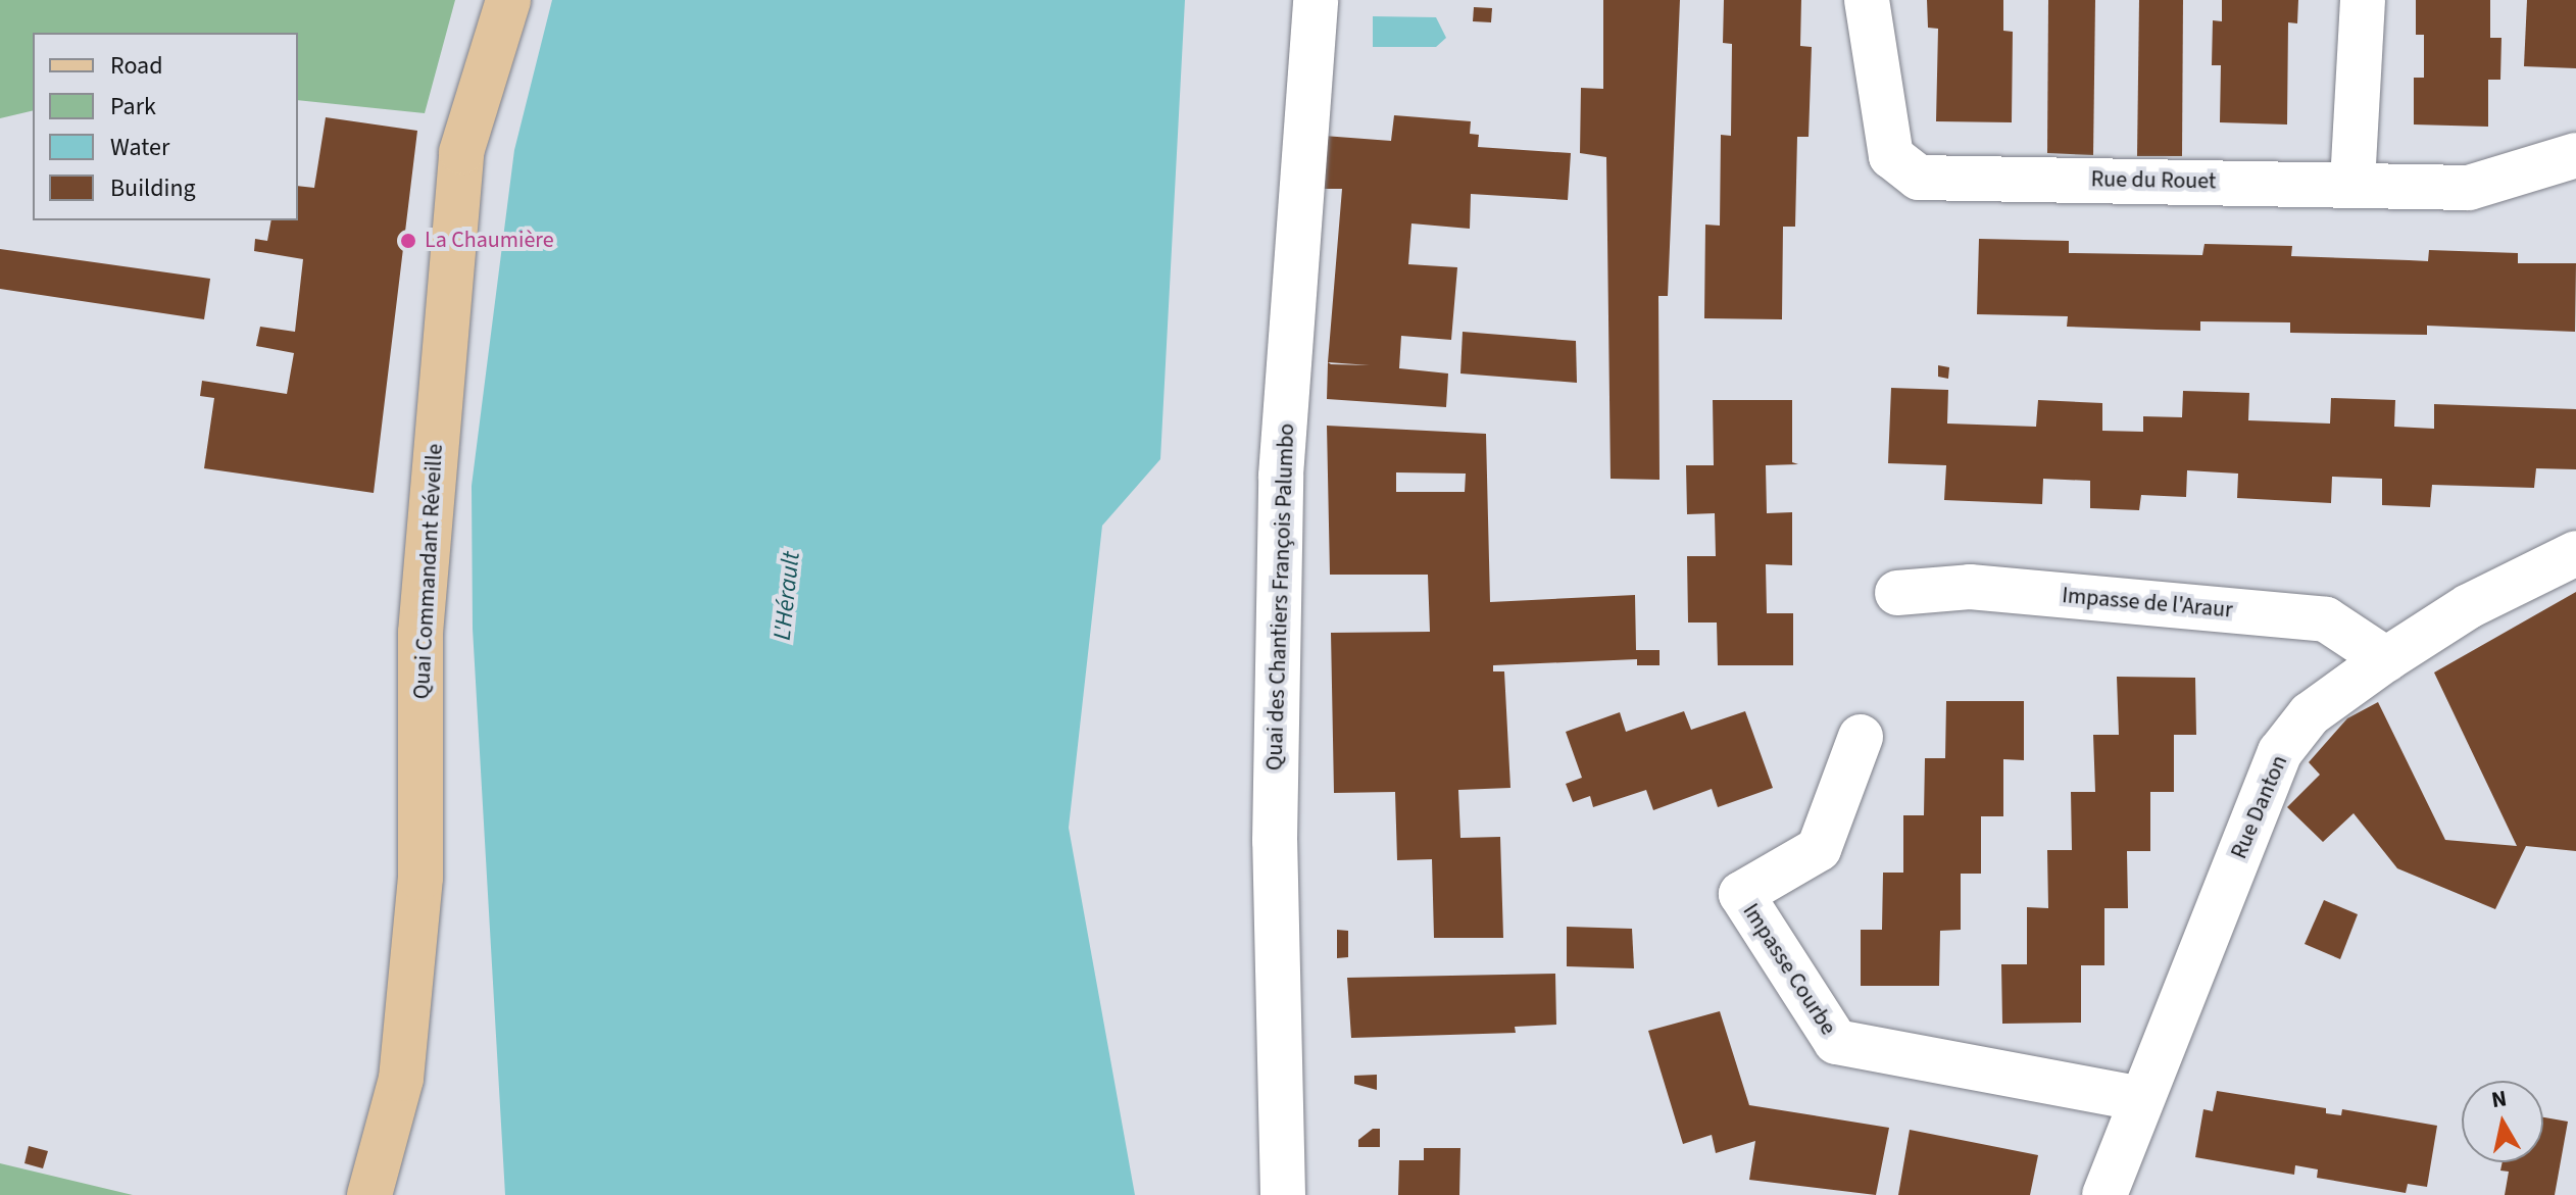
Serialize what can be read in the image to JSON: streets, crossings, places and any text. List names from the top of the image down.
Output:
{
  "streets": {
    "main road": ["Quai Commandant Réveille"],
    "street": [
      "Rue du Rouet",
      "Quai des Chantiers François Palumbo",
      "Impasse de l'Araur",
      "Rue Danton",
      "Impasse Courbe"
    ]
  },
  "crossings": [
    ["Impasse de l'Araur", "Rue Danton"],
    ["Rue Danton", "Impasse Courbe"]
  ],
  "water": ["L'Hérault"],
  "places": ["La Chaumière"],
  "legend": [
    "Road",
    "Park",
    "Water",
    "Building"
  ],
  "north": "top"
}
